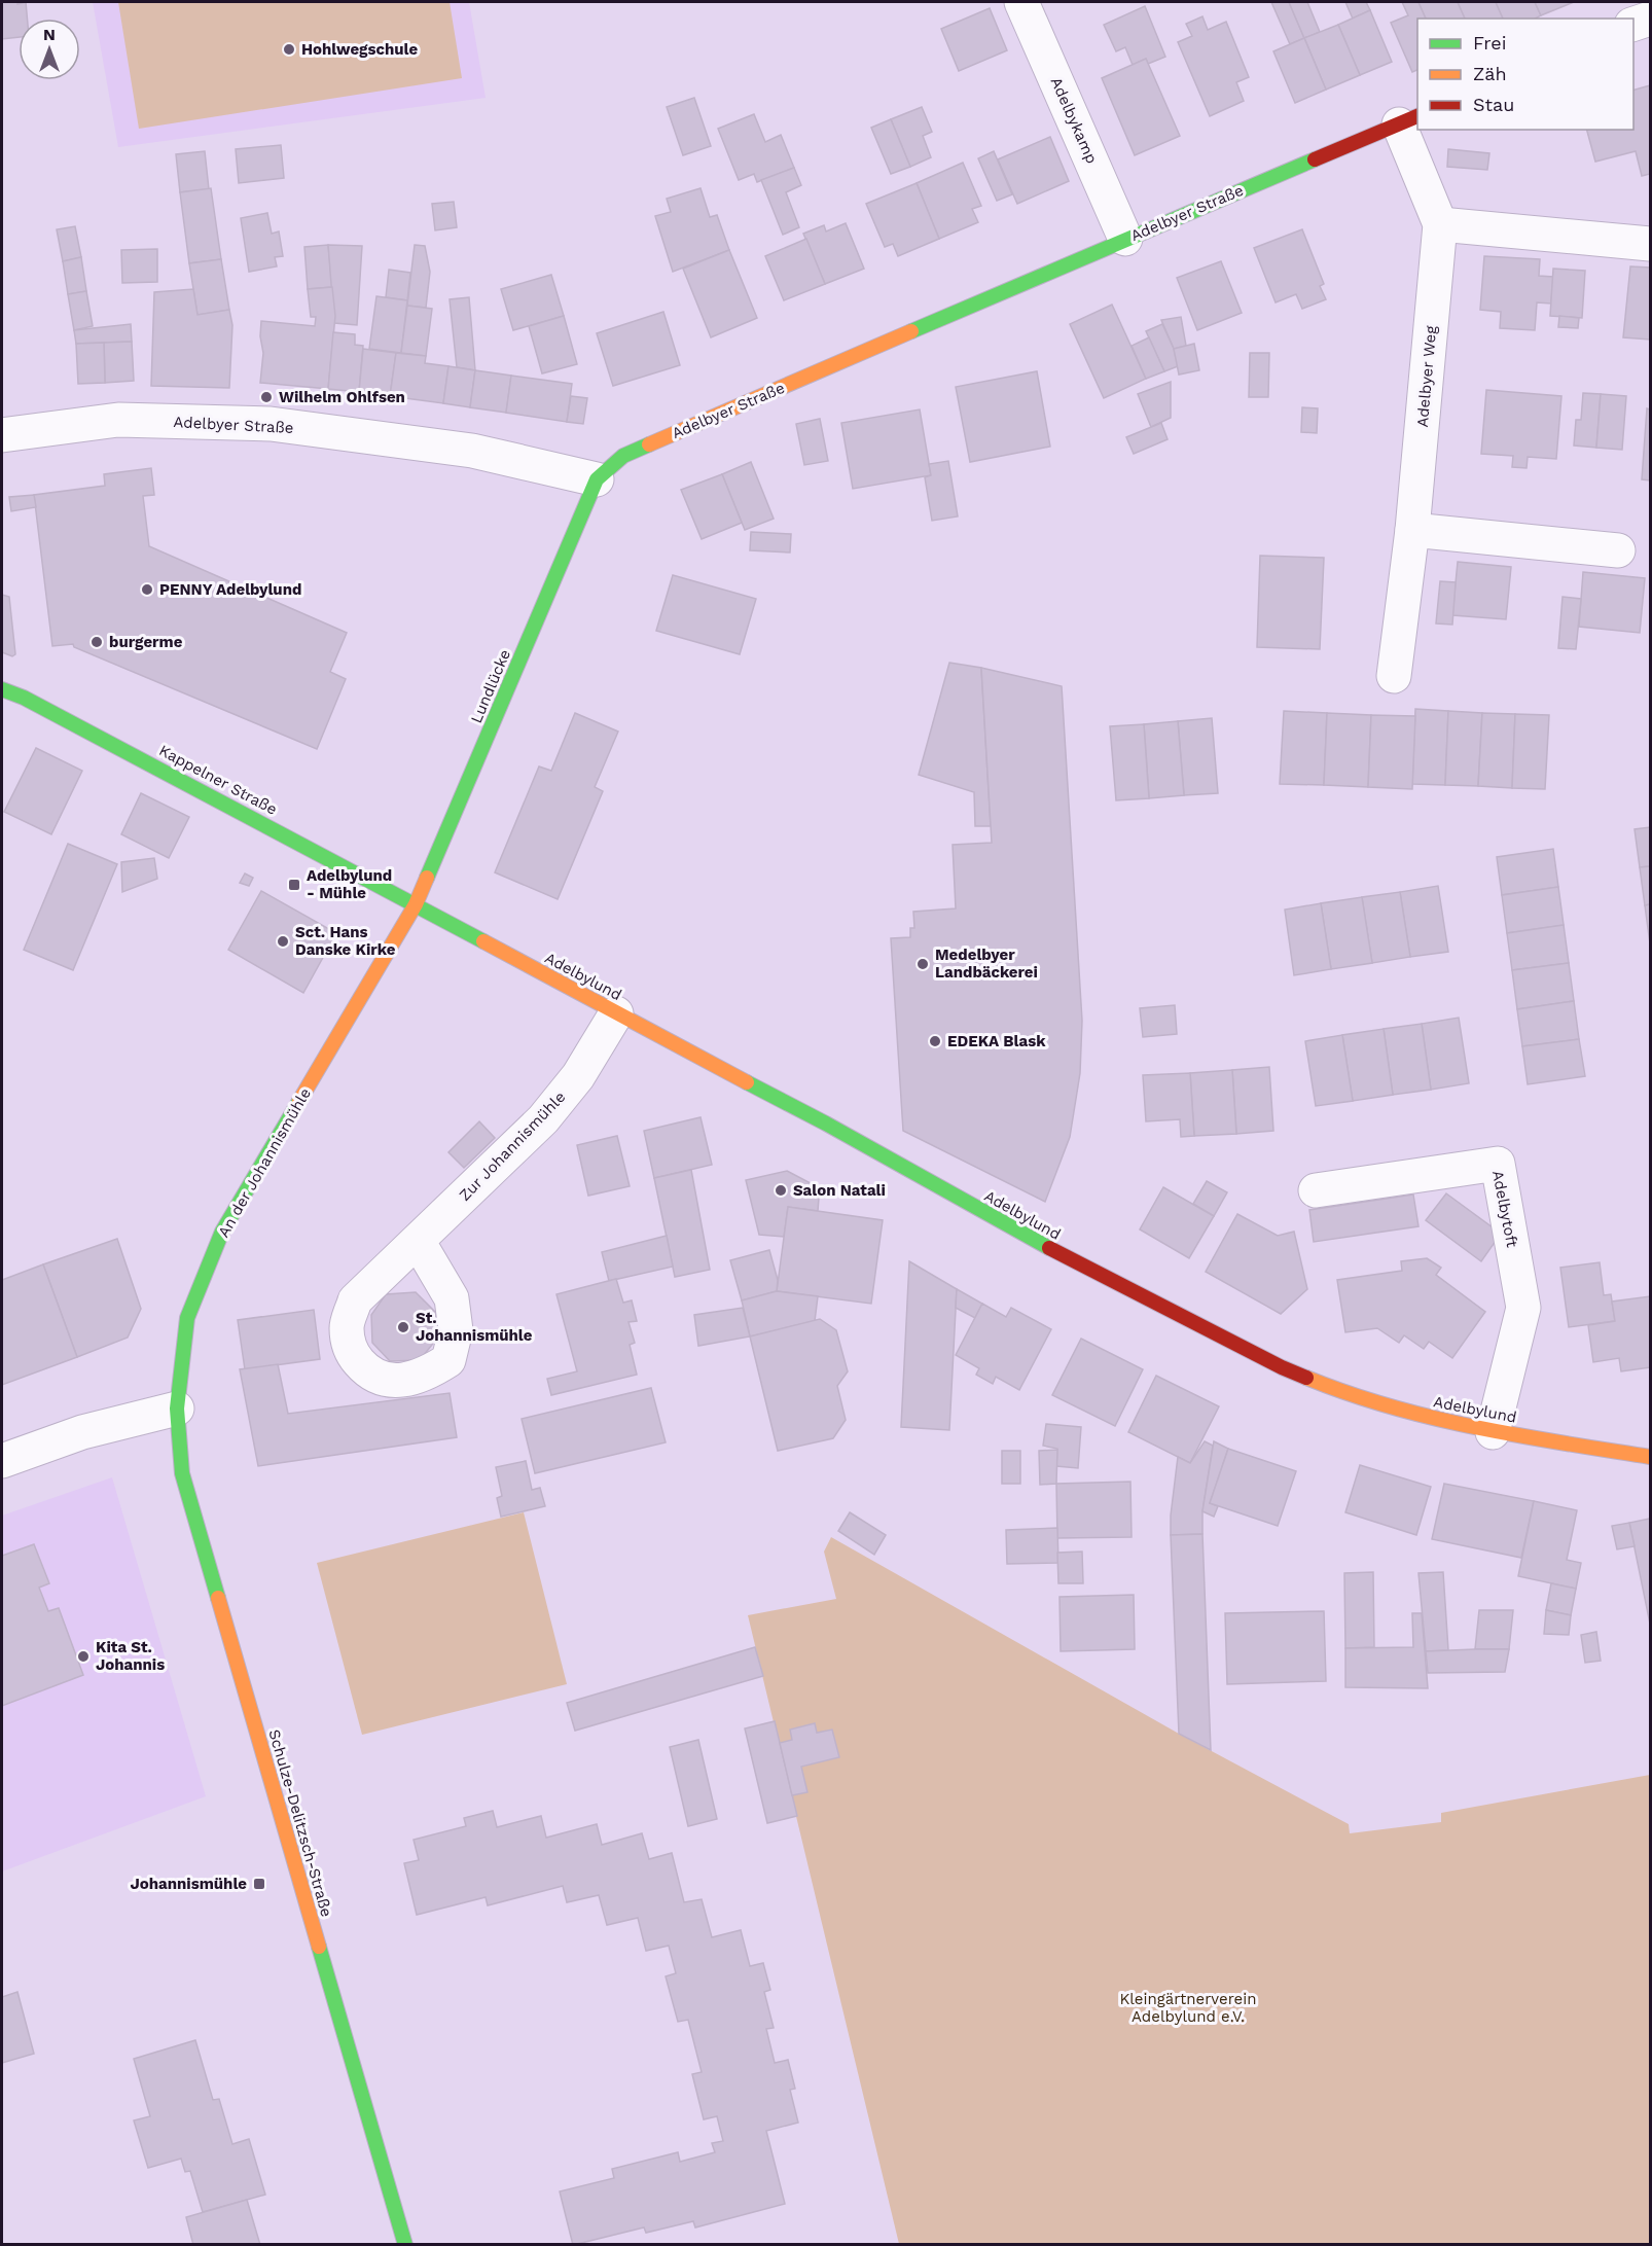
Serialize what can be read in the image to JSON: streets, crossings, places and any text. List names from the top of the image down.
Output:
{
  "streets": {
    "street": [
      "Adelbykamp",
      "Adelbyer Straße",
      "Adelbyer Weg",
      "Lundlücke",
      "Kappelner Straße",
      "Adelbylund",
      "Zur Johannismühle",
      "An der Johannismühle",
      "Adelbytoft",
      "Schulze-Delitzsch-Straße"
    ]
  },
  "crossings": [
    ["Adelbykamp", "Adelbyer Straße"],
    ["Adelbyer Straße", "Adelbyer Weg"],
    ["Adelbyer Straße", "Lundlücke"],
    ["Lundlücke", "Kappelner Straße"],
    ["Lundlücke", "Adelbylund"],
    ["Lundlücke", "An der Johannismühle"],
    ["Kappelner Straße", "Adelbylund"],
    ["Kappelner Straße", "An der Johannismühle"],
    ["Adelbylund", "Zur Johannismühle"],
    ["Adelbylund", "An der Johannismühle"],
    ["Adelbylund", "Adelbytoft"],
    ["An der Johannismühle", "Schulze-Delitzsch-Straße"]
  ],
  "parks": ["Kleingärtnerverein Adelbylund e.V."],
  "places": {
    "other": [
      "Hohlwegschule",
      "Wilhelm Ohlfsen",
      "PENNY Adelbylund",
      "burgerme",
      "Sct. Hans Danske Kirke",
      "Medelbyer Landbäckerei",
      "EDEKA Blask",
      "Salon Natali",
      "St. Johannismühle",
      "Kita St. Johannis"
    ],
    "transit": ["Adelbylund - Mühle", "Johannismühle"]
  },
  "legend": ["Frei", "Zäh", "Stau"],
  "north": "top"
}
